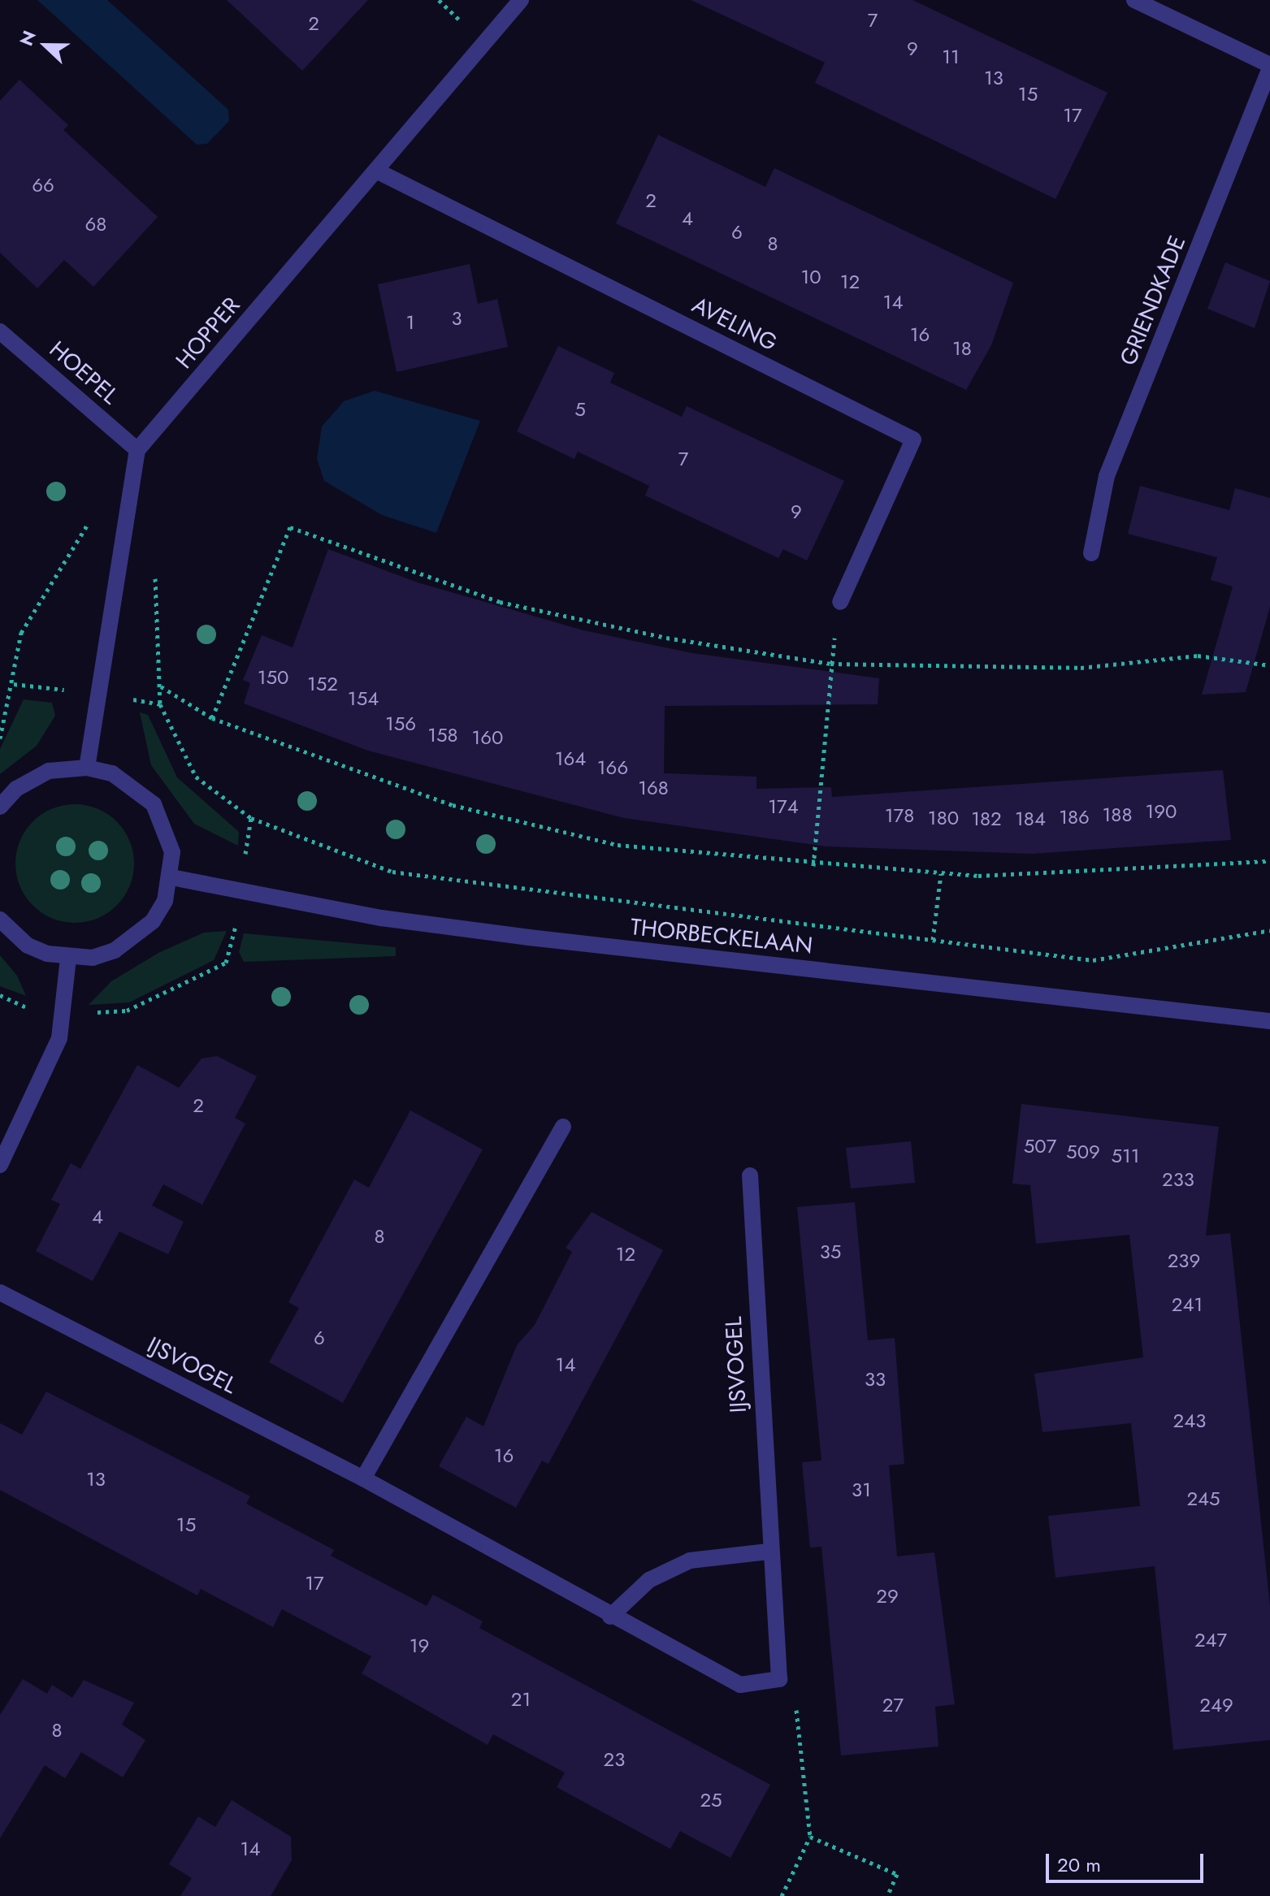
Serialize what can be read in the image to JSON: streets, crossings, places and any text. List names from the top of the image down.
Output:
{
  "streets": {
    "street": [
      "GRIENDKADE",
      "AVELING",
      "HOPPER",
      "HOEPEL",
      "THORBECKELAAN",
      "IJSVOGEL"
    ]
  },
  "crossings": [
    ["AVELING", "HOPPER"],
    ["HOPPER", "HOEPEL"],
    ["HOPPER", "THORBECKELAAN"]
  ],
  "house_numbers": [
    "7",
    "2",
    "9",
    "11",
    "13",
    "15",
    "17",
    "66",
    "2",
    "4",
    "68",
    "6",
    "8",
    "10",
    "12",
    "14",
    "3",
    "1",
    "16",
    "18",
    "5",
    "7",
    "9",
    "150",
    "152",
    "154",
    "156",
    "158",
    "160",
    "164",
    "166",
    "168",
    "174",
    "190",
    "188",
    "178",
    "186",
    "180",
    "182",
    "184",
    "2",
    "507",
    "509",
    "511",
    "233",
    "4",
    "8",
    "35",
    "12",
    "239",
    "241",
    "6",
    "14",
    "33",
    "243",
    "16",
    "13",
    "31",
    "245",
    "15",
    "17",
    "29",
    "247",
    "19",
    "21",
    "27",
    "249",
    "8",
    "23",
    "25",
    "14"
  ],
  "scale_bar": "20 m",
  "north": "left"
}
